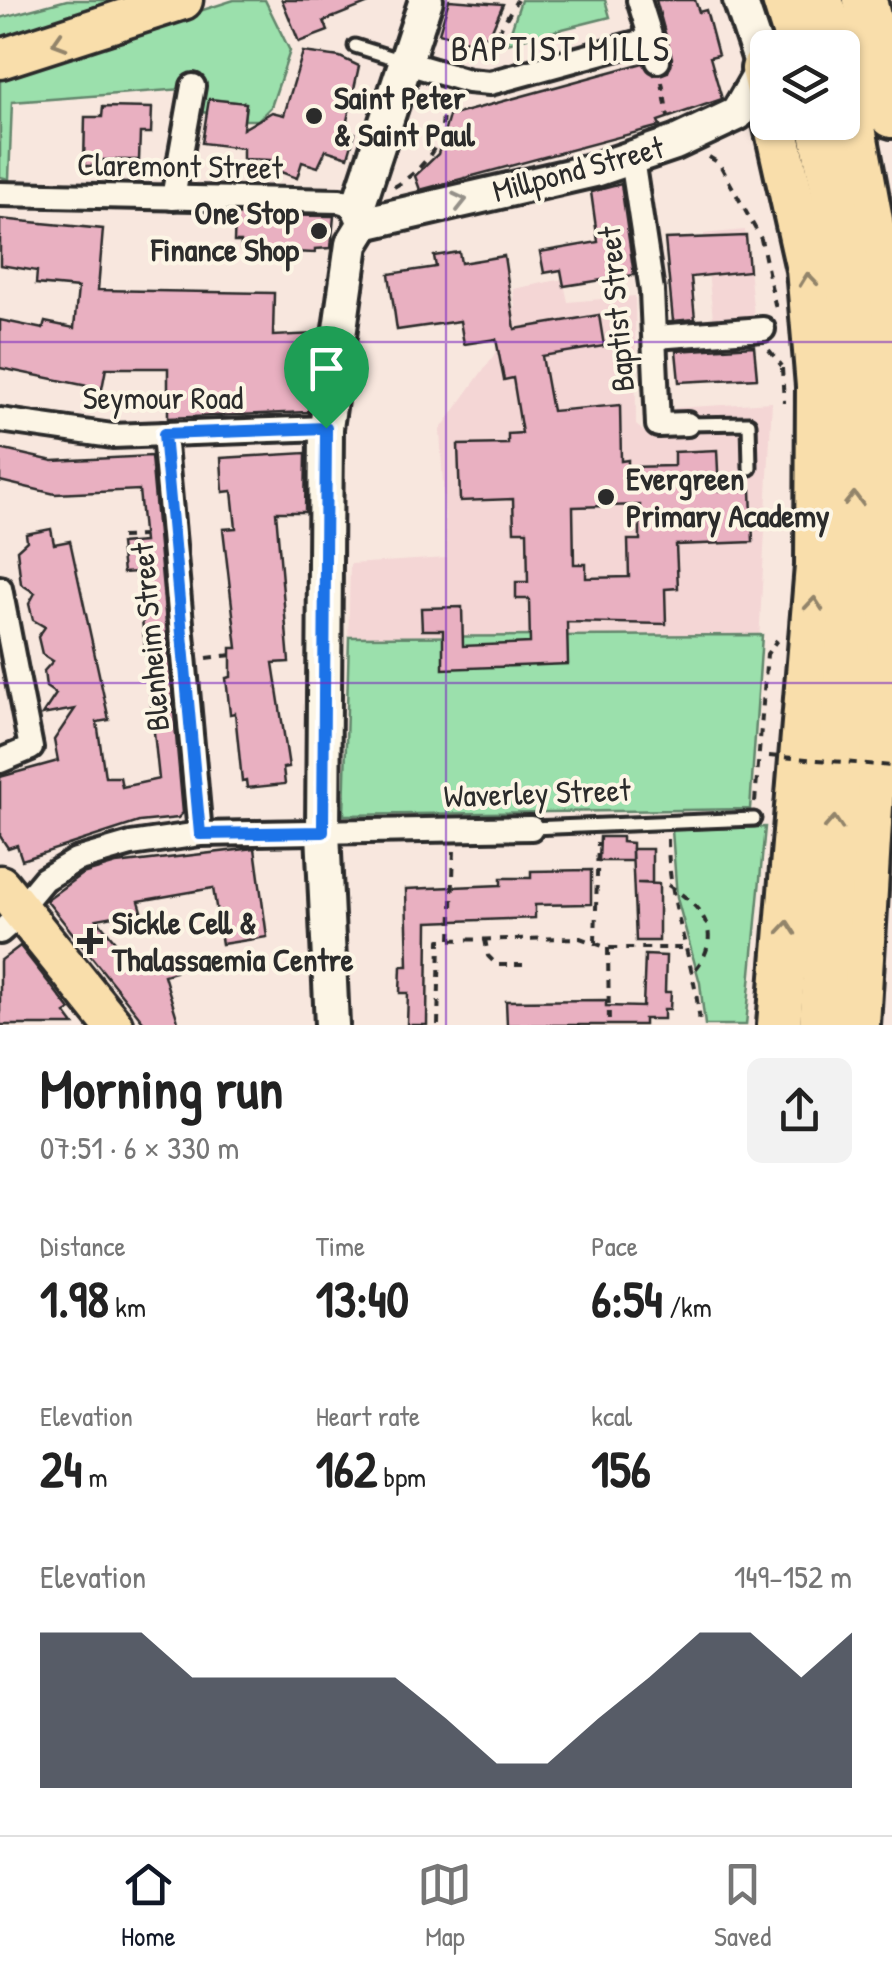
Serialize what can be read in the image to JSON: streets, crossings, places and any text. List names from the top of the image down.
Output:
{
  "streets": {
    "main road": ["Millpond Street"],
    "street": [
      "Claremont Street",
      "Baptist Street",
      "Seymour Road",
      "Blenheim Street",
      "Waverley Street"
    ]
  },
  "crossings": [
    ["Claremont Street", "Millpond Street"],
    ["Millpond Street", "Baptist Street"],
    ["Seymour Road", "Blenheim Street"],
    ["Blenheim Street", "Waverley Street"]
  ],
  "one_way": ["Millpond Street"],
  "districts": ["BAPTIST MILLS"],
  "places": {
    "other": ["Saint Peter & Saint Paul", "One Stop Finance Shop", "Evergreen Primary Academy"],
    "health": ["Sickle Cell & Thalassaemia Centre"]
  },
  "page": {
    "heading": ["Morning run", "07:51 · 6 × 330 m"],
    "stats": [
      ["Distance", "1.98 km"],
      ["Time", "13:40"],
      ["Pace", "6:54 /km"],
      ["Elevation", "24 m"],
      ["Heart rate", "162 bpm"],
      ["kcal", "156"]
    ],
    "chart": ["Elevation", "149–152 m"],
    "tabs": ["Home", "Map", "Saved"]
  }
}
